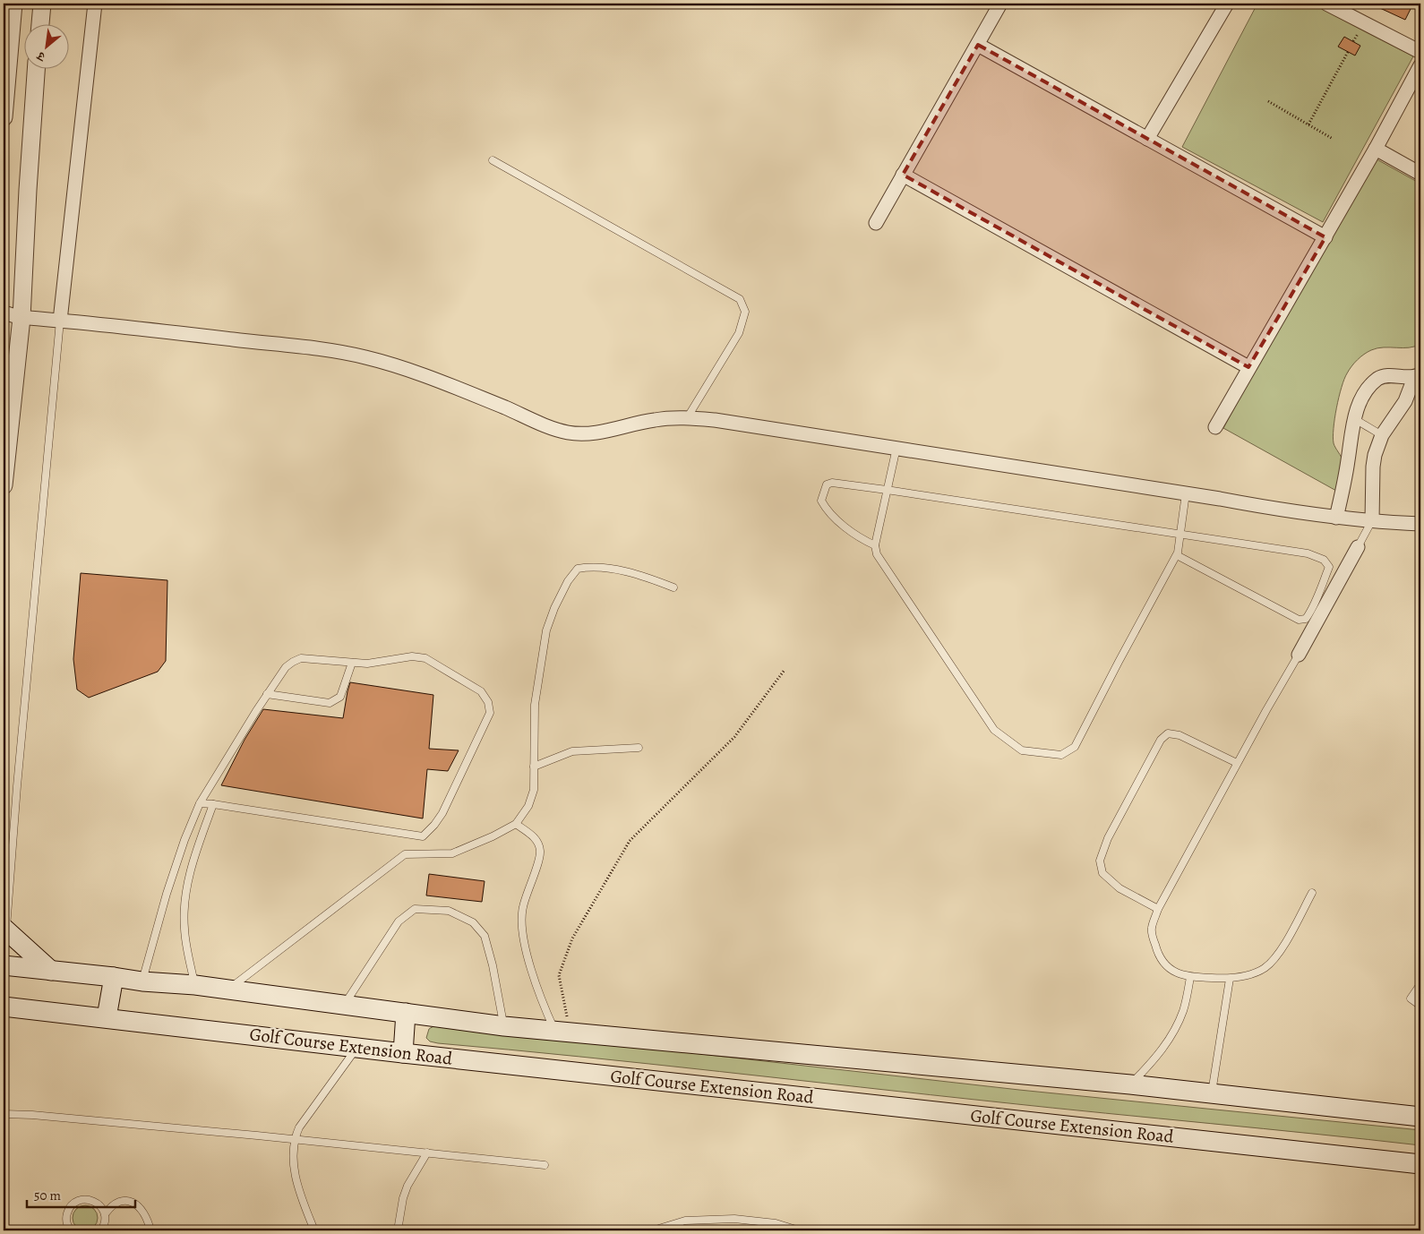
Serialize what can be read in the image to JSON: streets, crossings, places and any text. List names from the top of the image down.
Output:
{
  "streets": {
    "main road": ["Golf Course Extension Road"]
  },
  "scale_bar": "50 m",
  "north": "bottom left"
}
